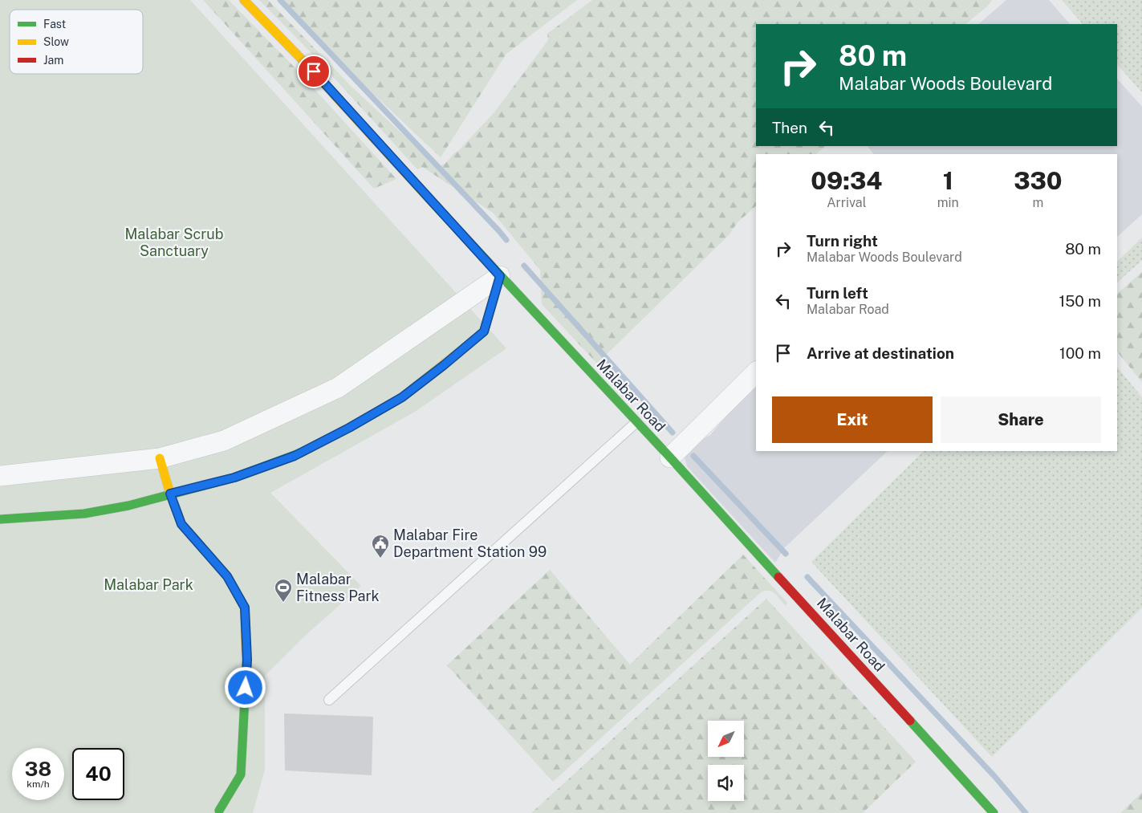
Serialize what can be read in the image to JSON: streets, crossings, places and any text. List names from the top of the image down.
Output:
{
  "streets": {
    "main road": ["Malabar Road"]
  },
  "parks": ["Malabar Scrub Sanctuary", "Malabar Park"],
  "places": {
    "public building": ["Malabar Fire Department Station 99"],
    "sports": ["Malabar Fitness Park"]
  },
  "legend": ["Fast", "Slow", "Jam"],
  "north": "bottom left",
  "page": {
    "turn": ["80 m", "Malabar Woods Boulevard"],
    "then": "Then",
    "eta": [
      "09:34",
      "Arrival",
      "1",
      "min",
      "330",
      "m"
    ],
    "list": [
      {
        "name": "Turn right",
        "note": "Malabar Woods Boulevard",
        "value": "80 m"
      },
      {
        "name": "Turn left",
        "note": "Malabar Road",
        "value": "150 m"
      },
      {
        "name": "Arrive at destination",
        "value": "100 m"
      }
    ],
    "buttons": ["Exit", "Share"],
    "speed": "38 km/h",
    "limit": "40"
  }
}
